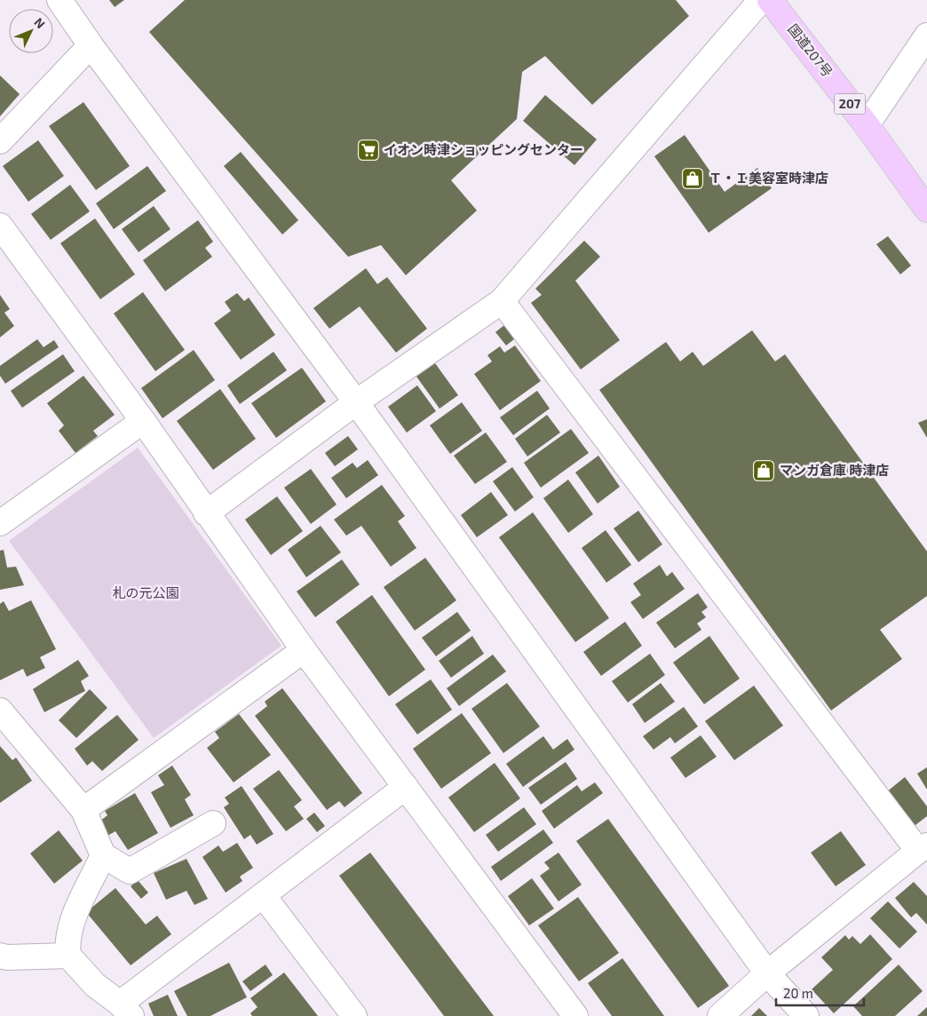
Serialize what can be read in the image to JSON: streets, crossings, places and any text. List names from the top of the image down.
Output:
{
  "streets": {
    "highway": ["国道207号", "207"]
  },
  "parks": ["札の元公園"],
  "places": {
    "supermarket": ["イオン時津ショッピングセンター"],
    "shop": ["Ｔ・Ｉ美容室時津店", "マンガ倉庫 時津店"]
  },
  "scale_bar": "20 m",
  "north": "top right"
}
